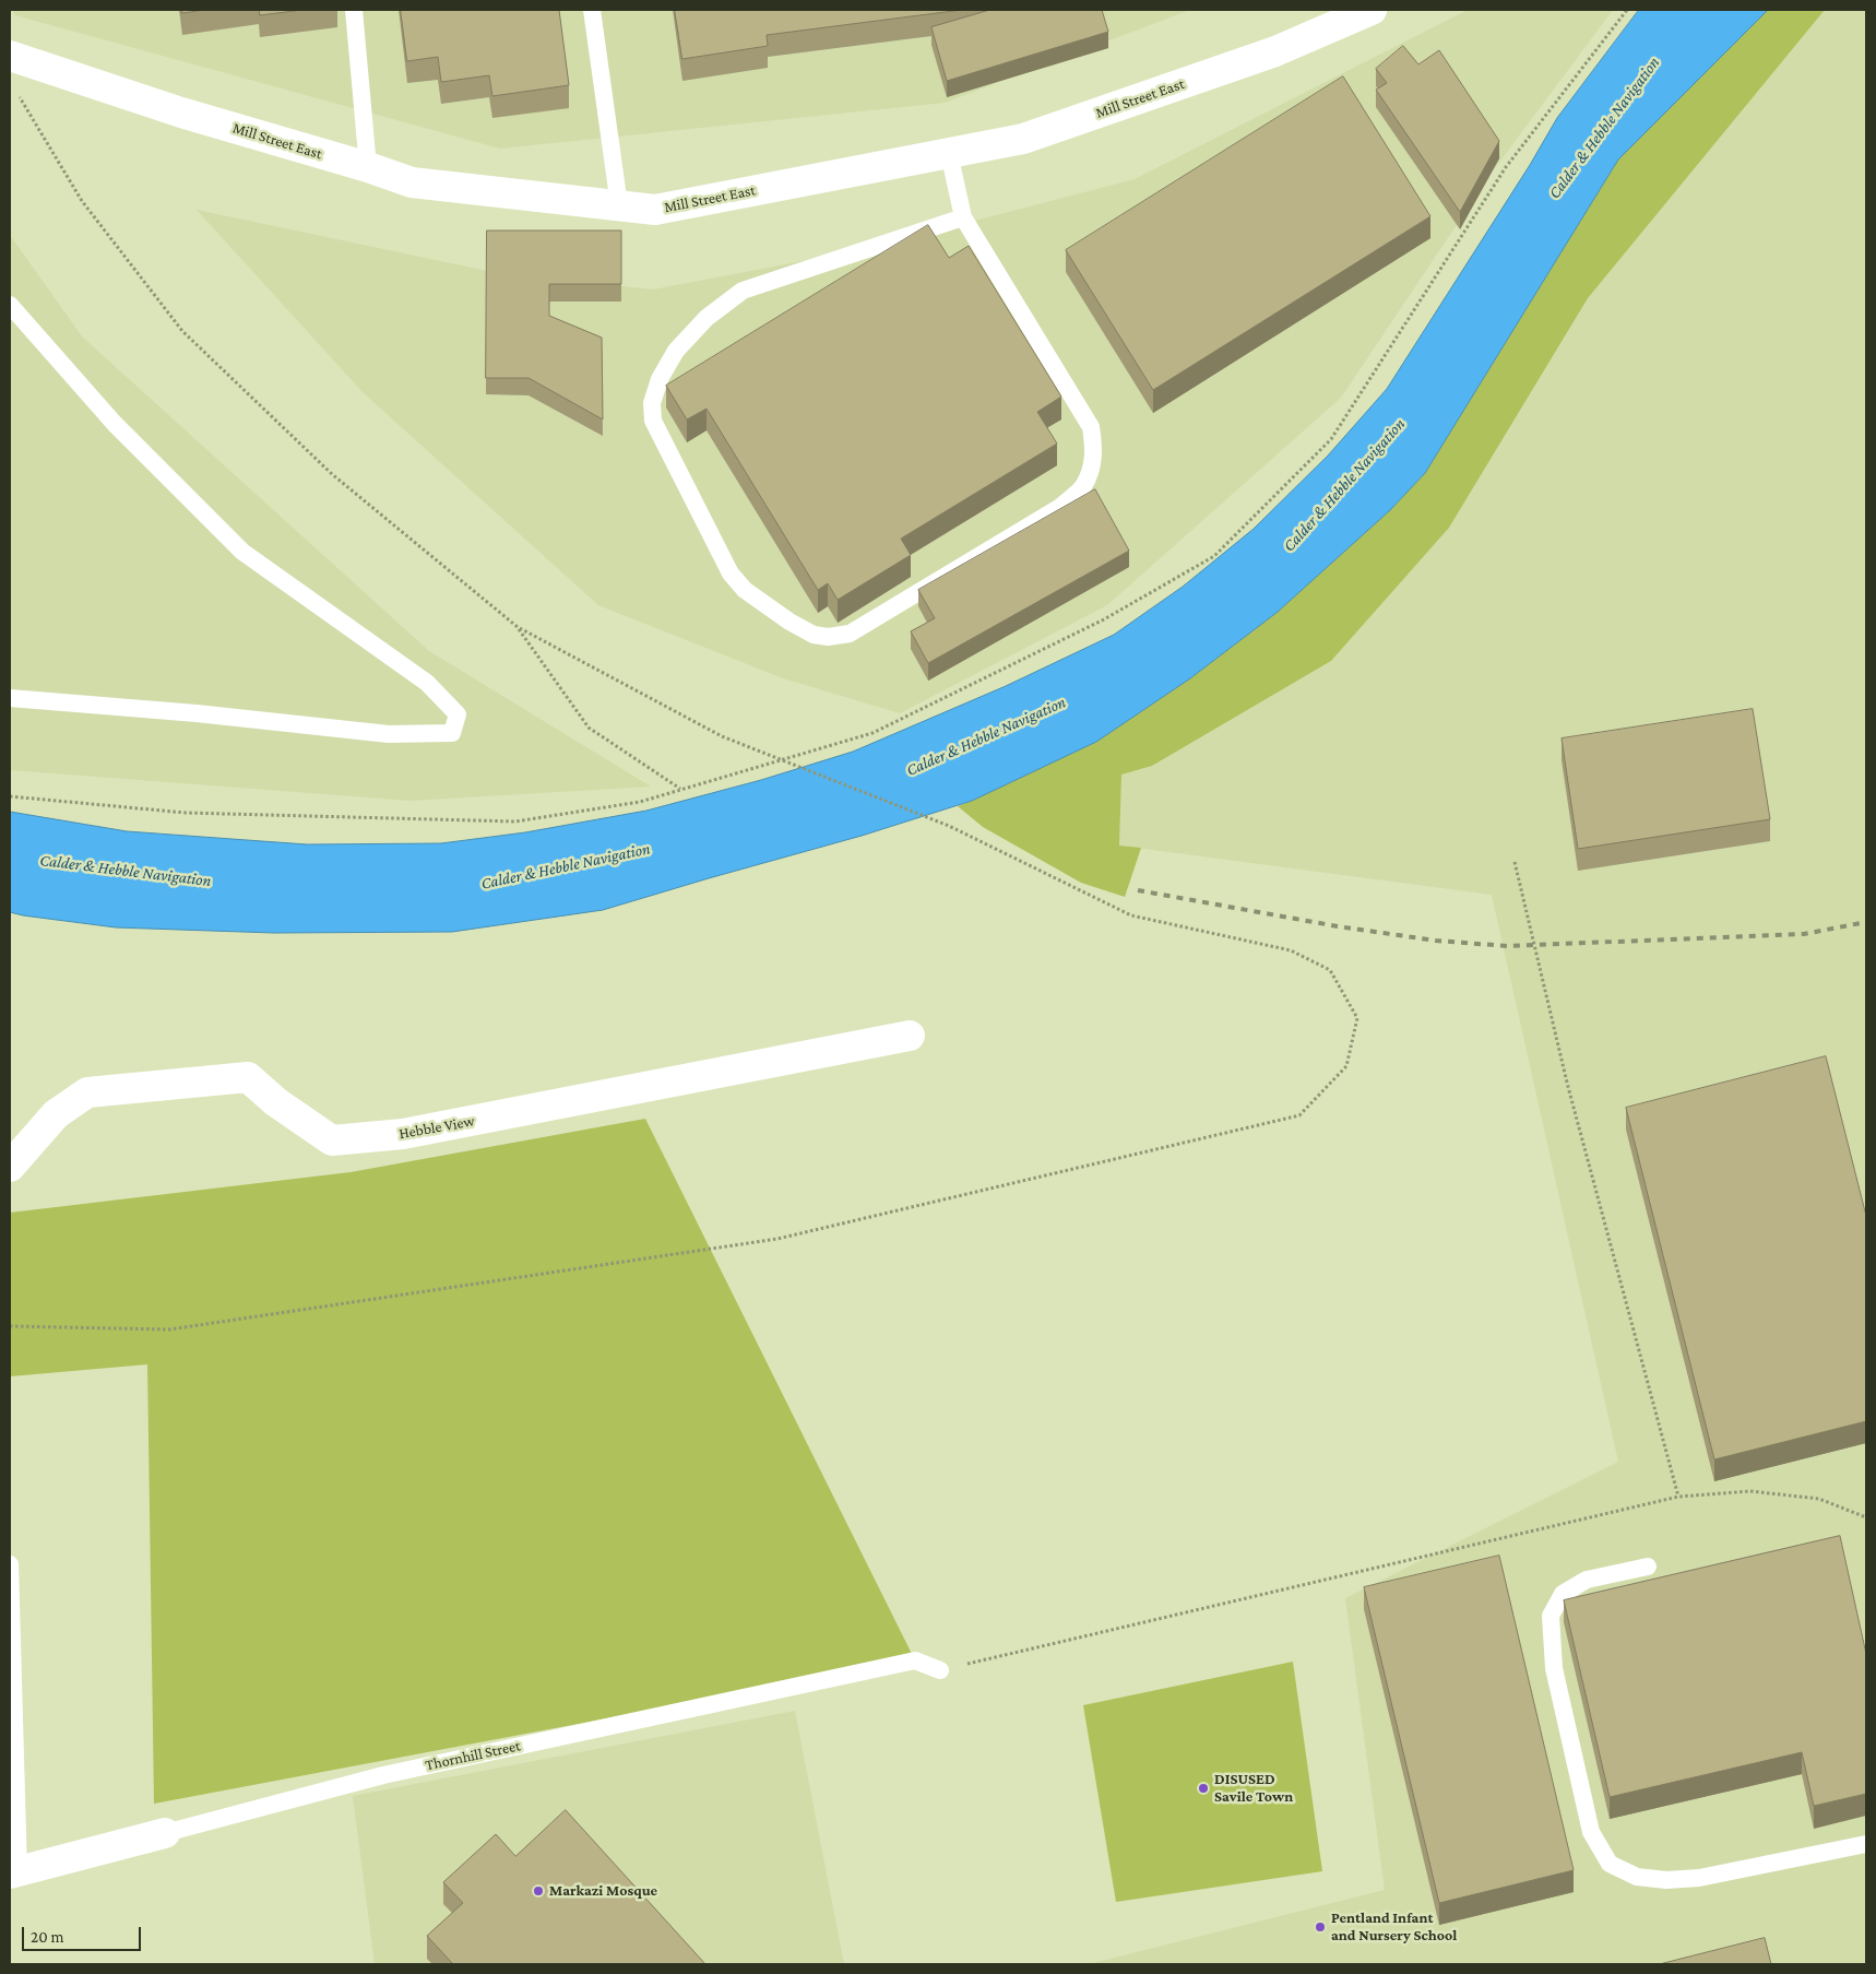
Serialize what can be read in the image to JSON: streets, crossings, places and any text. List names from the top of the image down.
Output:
{
  "streets": {
    "street": ["Mill Street East", "Hebble View", "Thornhill Street"]
  },
  "water": ["Calder & Hebble Navigation"],
  "places": ["DISUSED Savile Town", "Markazi Mosque", "Pentland Infant and Nursery School"],
  "scale_bar": "20 m"
}
